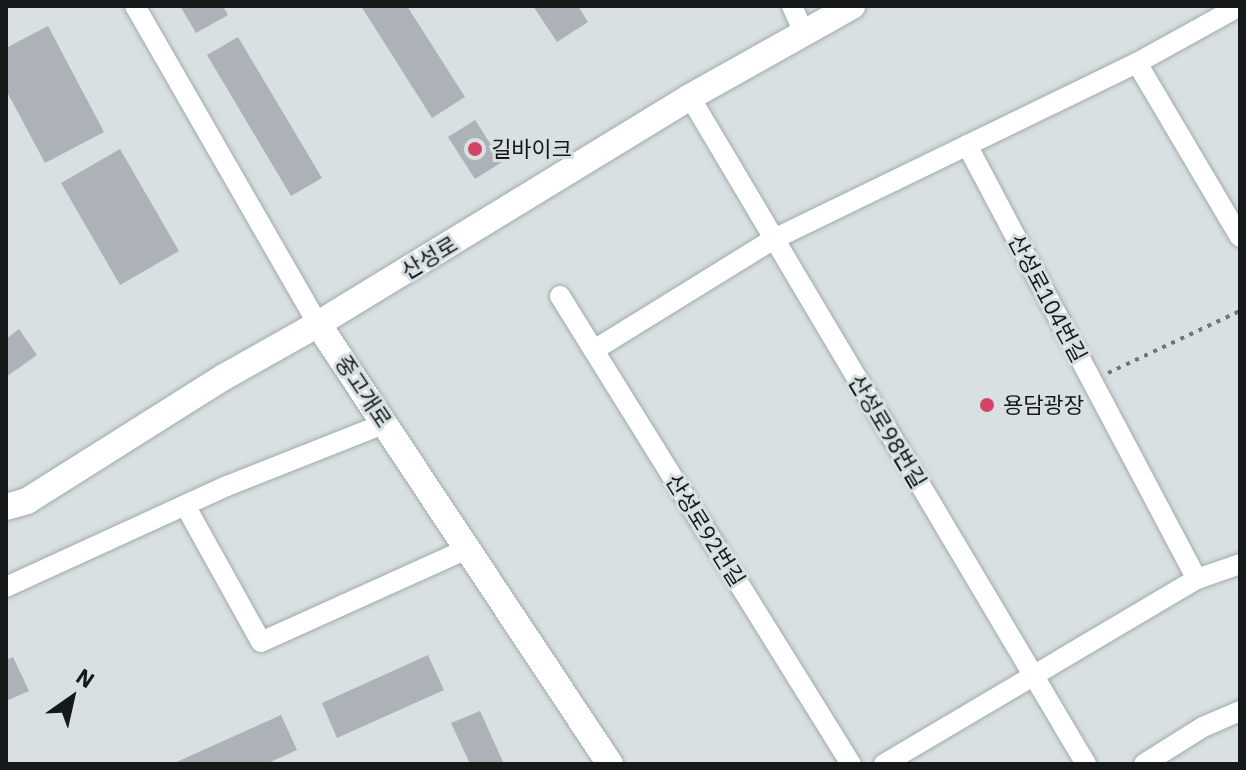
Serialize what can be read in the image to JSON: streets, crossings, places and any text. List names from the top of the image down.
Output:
{
  "streets": {
    "street": [
      "산성로",
      "산성로104번길",
      "중고개로",
      "산성로98번길",
      "산성로92번길"
    ]
  },
  "crossings": [
    ["산성로", "중고개로"],
    ["산성로", "산성로98번길"]
  ],
  "places": ["길바이크", "용담광장"],
  "north": "top right"
}
